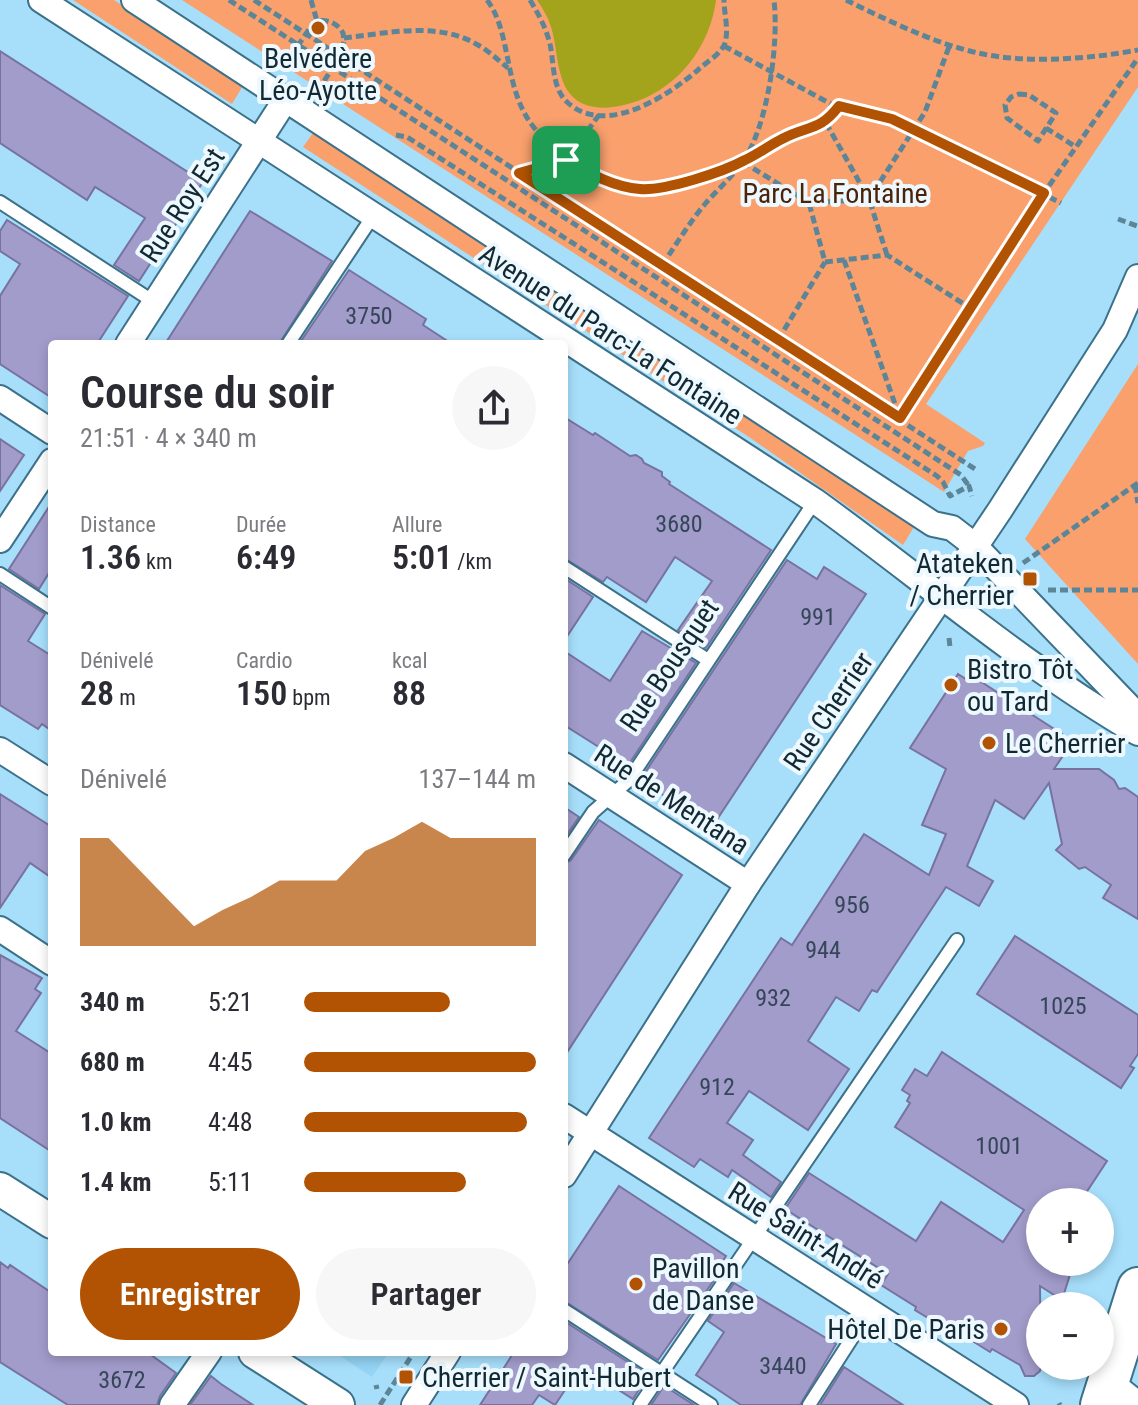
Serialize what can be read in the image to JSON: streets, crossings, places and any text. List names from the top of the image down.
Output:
{
  "streets": {
    "street": [
      "Rue Roy Est",
      "Avenue du Parc-La Fontaine",
      "Rue Cherrier",
      "Rue de Mentana",
      "Rue Saint-André"
    ],
    "lane": ["Rue Bousquet"]
  },
  "crossings": [
    ["Rue Roy Est", "Avenue du Parc-La Fontaine"],
    ["Avenue du Parc-La Fontaine", "Rue Bousquet"],
    ["Avenue du Parc-La Fontaine", "Rue Cherrier"],
    ["Rue Bousquet", "Rue de Mentana"],
    ["Rue Cherrier", "Rue de Mentana"],
    ["Rue Cherrier", "Rue Saint-André"]
  ],
  "parks": ["Parc La Fontaine"],
  "places": {
    "other": [
      "Belvédère Léo-Ayotte",
      "Bistro Tôt ou Tard",
      "Le Cherrier",
      "Pavillon de Danse",
      "Hôtel De Paris"
    ],
    "transit": ["Atateken / Cherrier", "Cherrier / Saint-Hubert"]
  },
  "house_numbers": [
    "3750",
    "3680",
    "991",
    "956",
    "944",
    "932",
    "1025",
    "912",
    "1001",
    "3440",
    "3672"
  ],
  "page": {
    "heading": ["Course du soir", "21:51 · 4 × 340 m"],
    "stats": [
      ["Distance", "1.36 km"],
      ["Durée", "6:49"],
      ["Allure", "5:01 /km"],
      ["Dénivelé", "28 m"],
      ["Cardio", "150 bpm"],
      ["kcal", "88"]
    ],
    "chart": ["Dénivelé", "137–144 m"],
    "list": [
      {
        "name": "340 m",
        "note": "5:21"
      },
      {
        "name": "680 m",
        "note": "4:45"
      },
      {
        "name": "1.0 km",
        "note": "4:48"
      },
      {
        "name": "1.4 km",
        "note": "5:11"
      }
    ],
    "map_buttons": ["+", "−"],
    "buttons": ["Enregistrer", "Partager"]
  }
}
